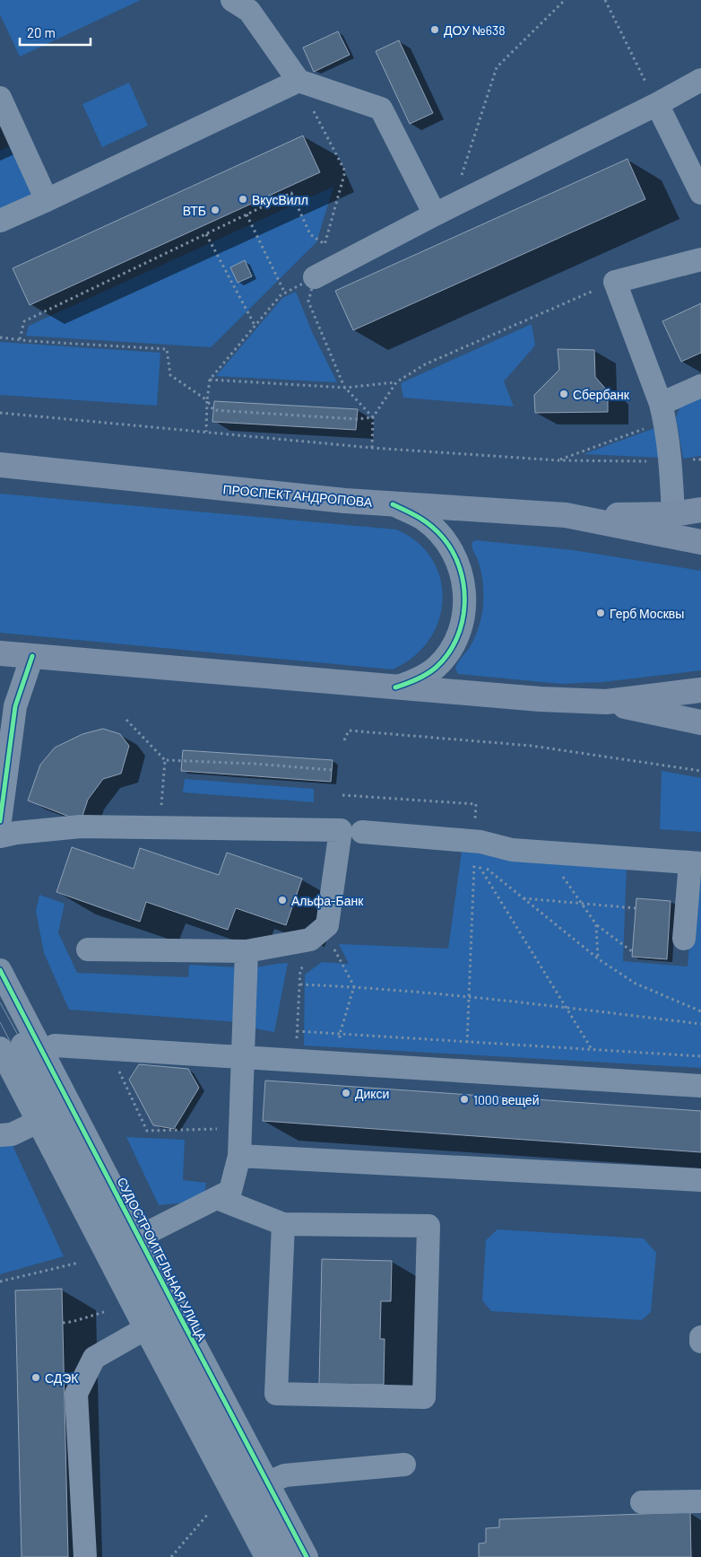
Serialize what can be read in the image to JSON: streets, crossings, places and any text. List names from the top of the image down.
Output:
{
  "streets": {
    "main road": ["ПРОСПЕКТ АНДРОПОВА"],
    "street": ["СУДОСТРОИТЕЛЬНАЯ УЛИЦА"]
  },
  "places": [
    "ДОУ №638",
    "ВкусВилл",
    "ВТБ",
    "Сбербанк",
    "Герб Москвы",
    "Альфа-Банк",
    "Дикси",
    "1000 вещей",
    "СДЭК"
  ],
  "scale_bar": "20 m"
}
